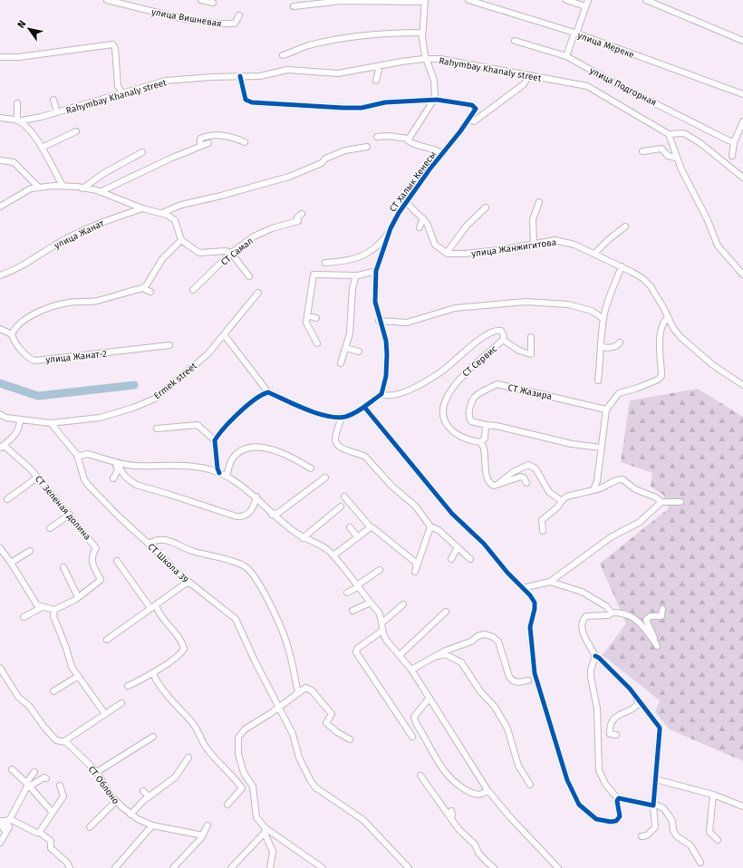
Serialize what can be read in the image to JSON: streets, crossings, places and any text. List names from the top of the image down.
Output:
{
  "streets": {
    "street": [
      "улица Вишневая",
      "улица Мереке",
      "Rahymbay Khanaly street",
      "улица Подгорная",
      "СТ Халык Кенесы",
      "улица Жанат",
      "улица Жанжигитова",
      "СТ Самал",
      "улица Жанат-2",
      "СТ Сервис",
      "Ermek street",
      "СТ Жазира",
      "СТ Зеленая долина",
      "СТ Школа 39",
      "СТ Облоно"
    ]
  },
  "crossings": [
    ["Rahymbay Khanaly street", "СТ Халык Кенесы"],
    ["СТ Халык Кенесы", "СТ Сервис"],
    ["Ermek street", "СТ Зеленая долина"],
    ["Ermek street", "СТ Школа 39"]
  ],
  "north": "top left"
}
